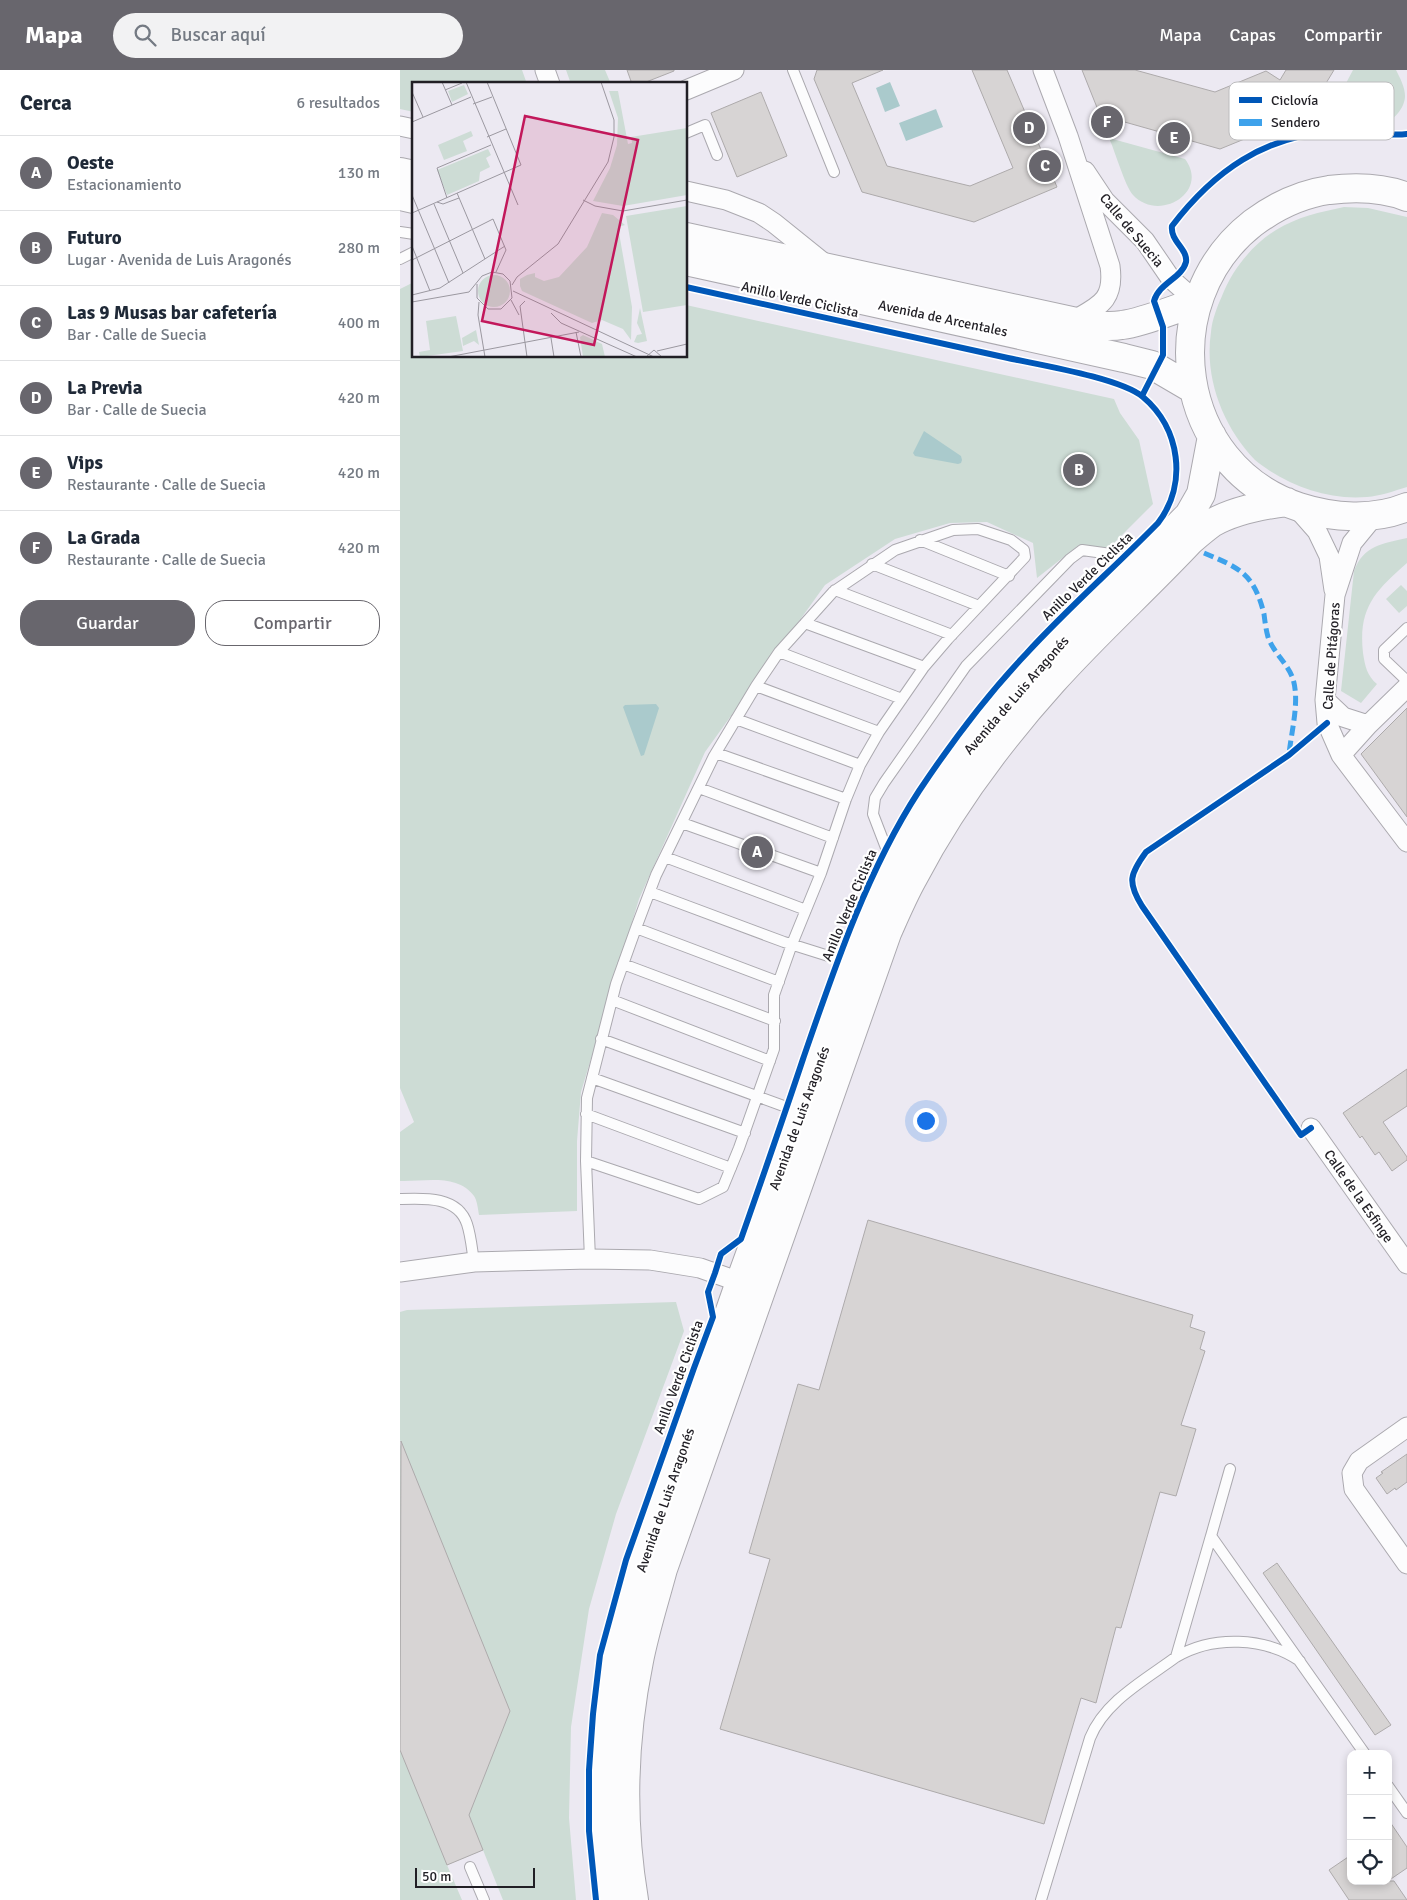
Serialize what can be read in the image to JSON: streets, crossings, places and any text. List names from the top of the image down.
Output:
{
  "streets": {
    "main road": ["Avenida de Arcentales", "Avenida de Luis Aragonés"],
    "street": ["Calle de Suecia", "Calle de Pitágoras", "Calle de la Esfinge"],
    "cycle path": ["Anillo Verde Ciclista"]
  },
  "crossings": [
    ["Calle de Suecia", "Avenida de Arcentales"],
    ["Calle de Pitágoras", "Avenida de Luis Aragonés"]
  ],
  "legend": ["Ciclovía", "Sendero"],
  "scale_bar": "50 m",
  "page": {
    "header": "Mapa",
    "search": "Buscar aquí",
    "nav": ["Mapa", "Capas", "Compartir"],
    "heading": ["Cerca", "6 resultados"],
    "pins": [
      "F",
      "D",
      "E",
      "C",
      "B",
      "A"
    ],
    "list": [
      {
        "mark": "A",
        "name": "Oeste",
        "note": "Estacionamiento",
        "value": "130 m"
      },
      {
        "mark": "B",
        "name": "Futuro",
        "note": "Lugar · Avenida de Luis Aragonés",
        "value": "280 m"
      },
      {
        "mark": "C",
        "name": "Las 9 Musas bar cafetería",
        "note": "Bar · Calle de Suecia",
        "value": "400 m"
      },
      {
        "mark": "D",
        "name": "La Previa",
        "note": "Bar · Calle de Suecia",
        "value": "420 m"
      },
      {
        "mark": "E",
        "name": "Vips",
        "note": "Restaurante · Calle de Suecia",
        "value": "420 m"
      },
      {
        "mark": "F",
        "name": "La Grada",
        "note": "Restaurante · Calle de Suecia",
        "value": "420 m"
      }
    ],
    "buttons": ["Guardar", "Compartir"],
    "map_buttons": ["+", "−"],
    "scale": "50 m"
  }
}
